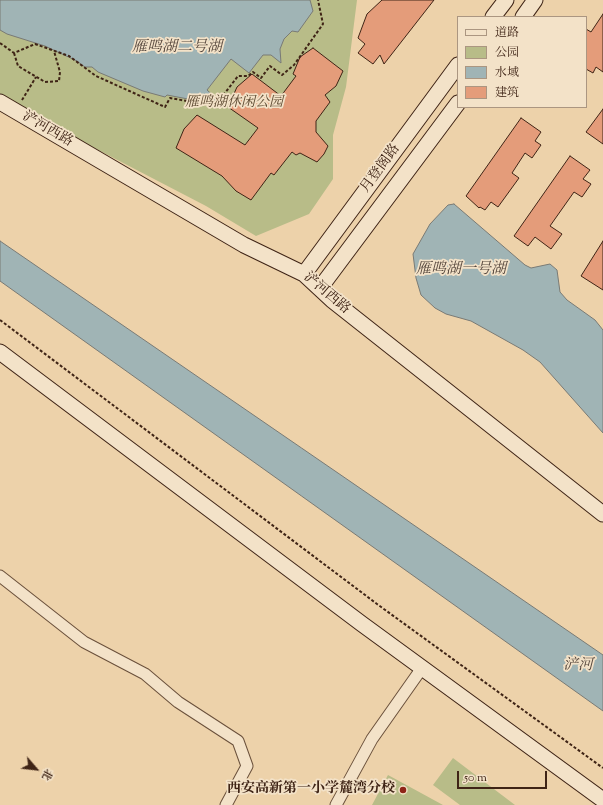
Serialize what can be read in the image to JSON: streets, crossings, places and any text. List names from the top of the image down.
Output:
{
  "streets": {
    "street": ["浐河西路", "月登阁路"]
  },
  "crossings": [
    ["浐河西路", "月登阁路"]
  ],
  "water": ["雁鸣湖二号湖", "雁鸣湖一号湖", "浐河"],
  "parks": ["雁鸣湖休闲公园"],
  "places": ["西安高新第一小学麓湾分校"],
  "legend": [
    "道路",
    "公园",
    "水域",
    "建筑"
  ],
  "scale_bar": "50 m",
  "north": "bottom right"
}
